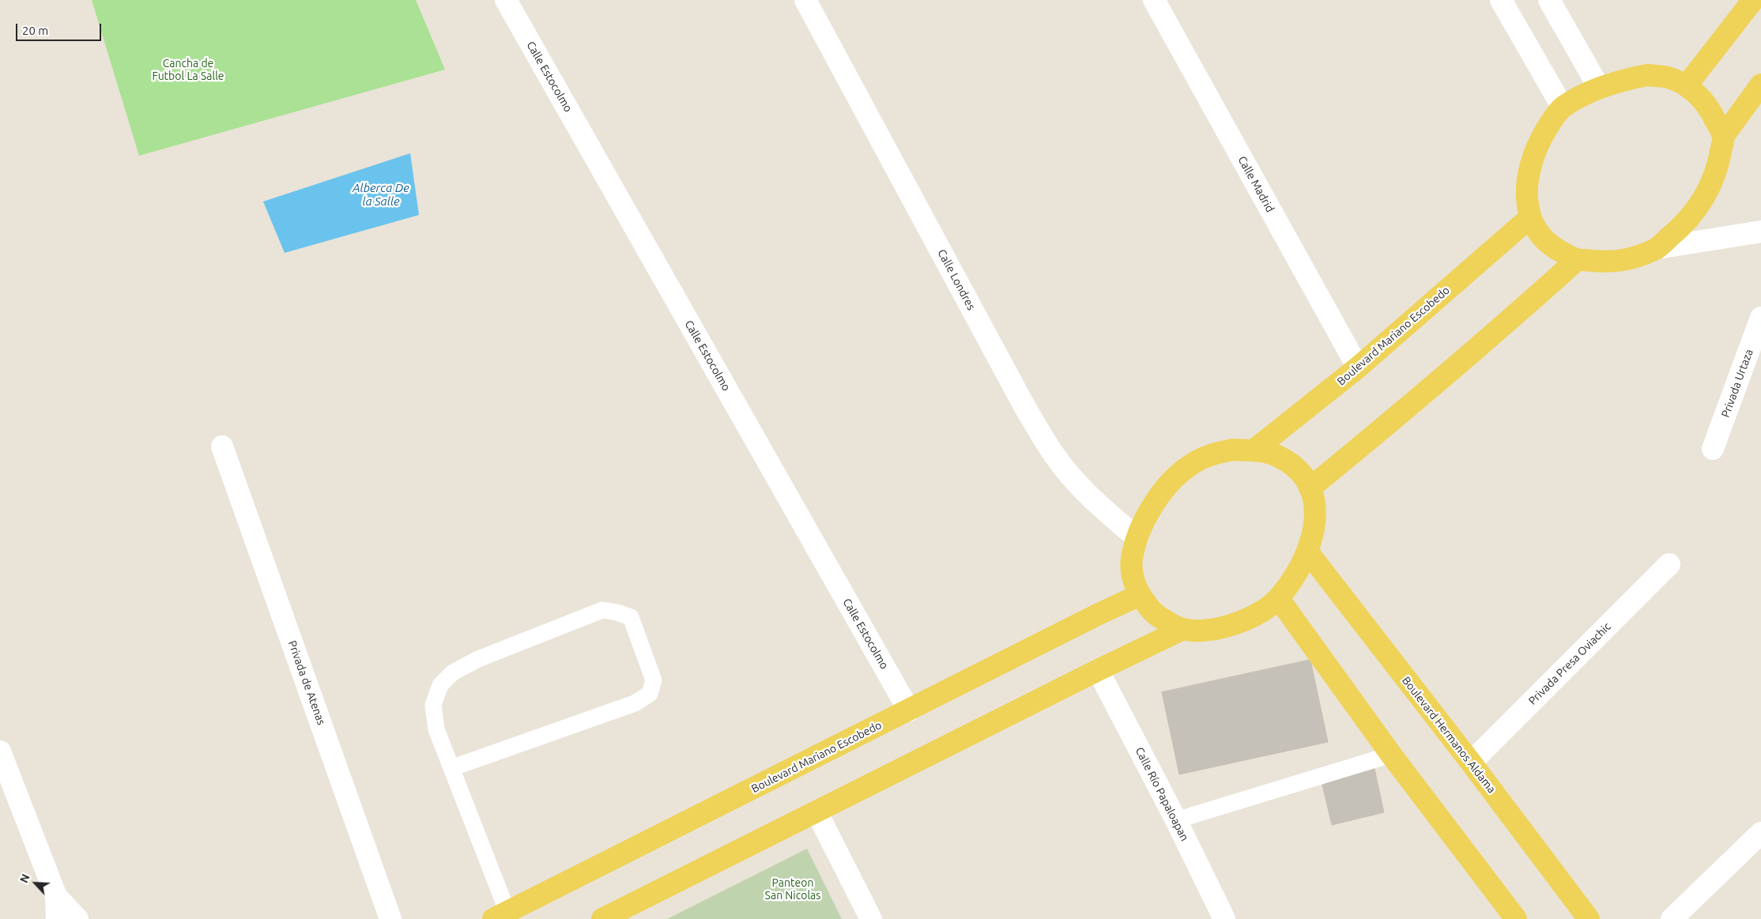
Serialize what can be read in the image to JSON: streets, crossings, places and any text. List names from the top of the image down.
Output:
{
  "streets": {
    "main road": ["Boulevard Mariano Escobedo", "Boulevard Hermanos Aldama"],
    "street": [
      "Calle Estocolmo",
      "Calle Madrid",
      "Calle Londres",
      "Privada Urtaza",
      "Privada Presa Oviachic",
      "Privada de Atenas",
      "Calle Río Papaloapan"
    ]
  },
  "crossings": [
    ["Calle Estocolmo", "Boulevard Mariano Escobedo"],
    ["Calle Madrid", "Boulevard Mariano Escobedo"],
    ["Privada Presa Oviachic", "Boulevard Hermanos Aldama"]
  ],
  "water": ["Alberca De la Salle"],
  "parks": ["Cancha de Futbol La Salle", "Panteon San Nicolas"],
  "scale_bar": "20 m",
  "north": "top left"
}
